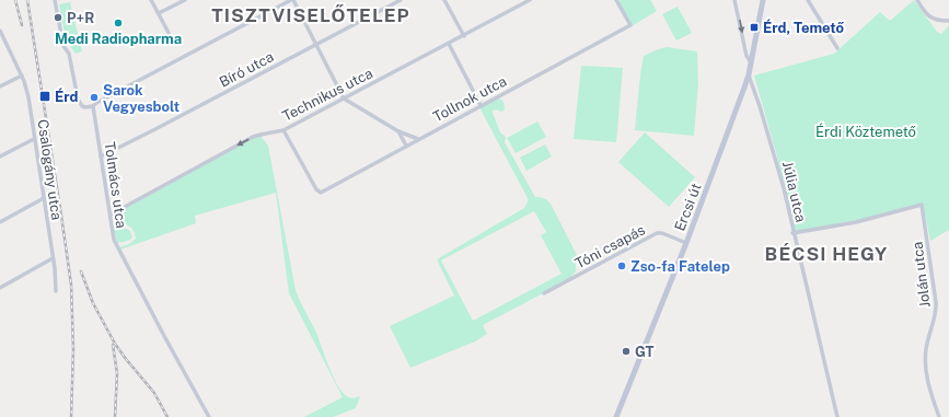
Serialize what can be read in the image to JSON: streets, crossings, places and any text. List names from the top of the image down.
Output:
{
  "streets": {
    "main road": ["Ercsi út"],
    "street": [
      "Bíró utca",
      "Technikus utca",
      "Tollnok utca",
      "Csalogány utca",
      "Tolmács utca",
      "Júlia utca",
      "Tóni csapás",
      "Jolán utca"
    ]
  },
  "crossings": [
    ["Bíró utca", "Tolmács utca"],
    ["Technikus utca", "Tollnok utca"],
    ["Technikus utca", "Tolmács utca"],
    ["Júlia utca", "Ercsi út"],
    ["Júlia utca", "Jolán utca"],
    ["Ercsi út", "Tóni csapás"]
  ],
  "one_way": ["Technikus utca"],
  "districts": ["TISZTVISELŐTELEP", "BÉCSI HEGY"],
  "parks": ["Érdi Köztemető"],
  "places": {
    "other": [
      "P+R",
      "Medi Radiopharma",
      "Sarok Vegyesbolt",
      "Zso-fa Fatelep",
      "GT"
    ],
    "transit": ["Érd, Temető", "Érd"]
  }
}
